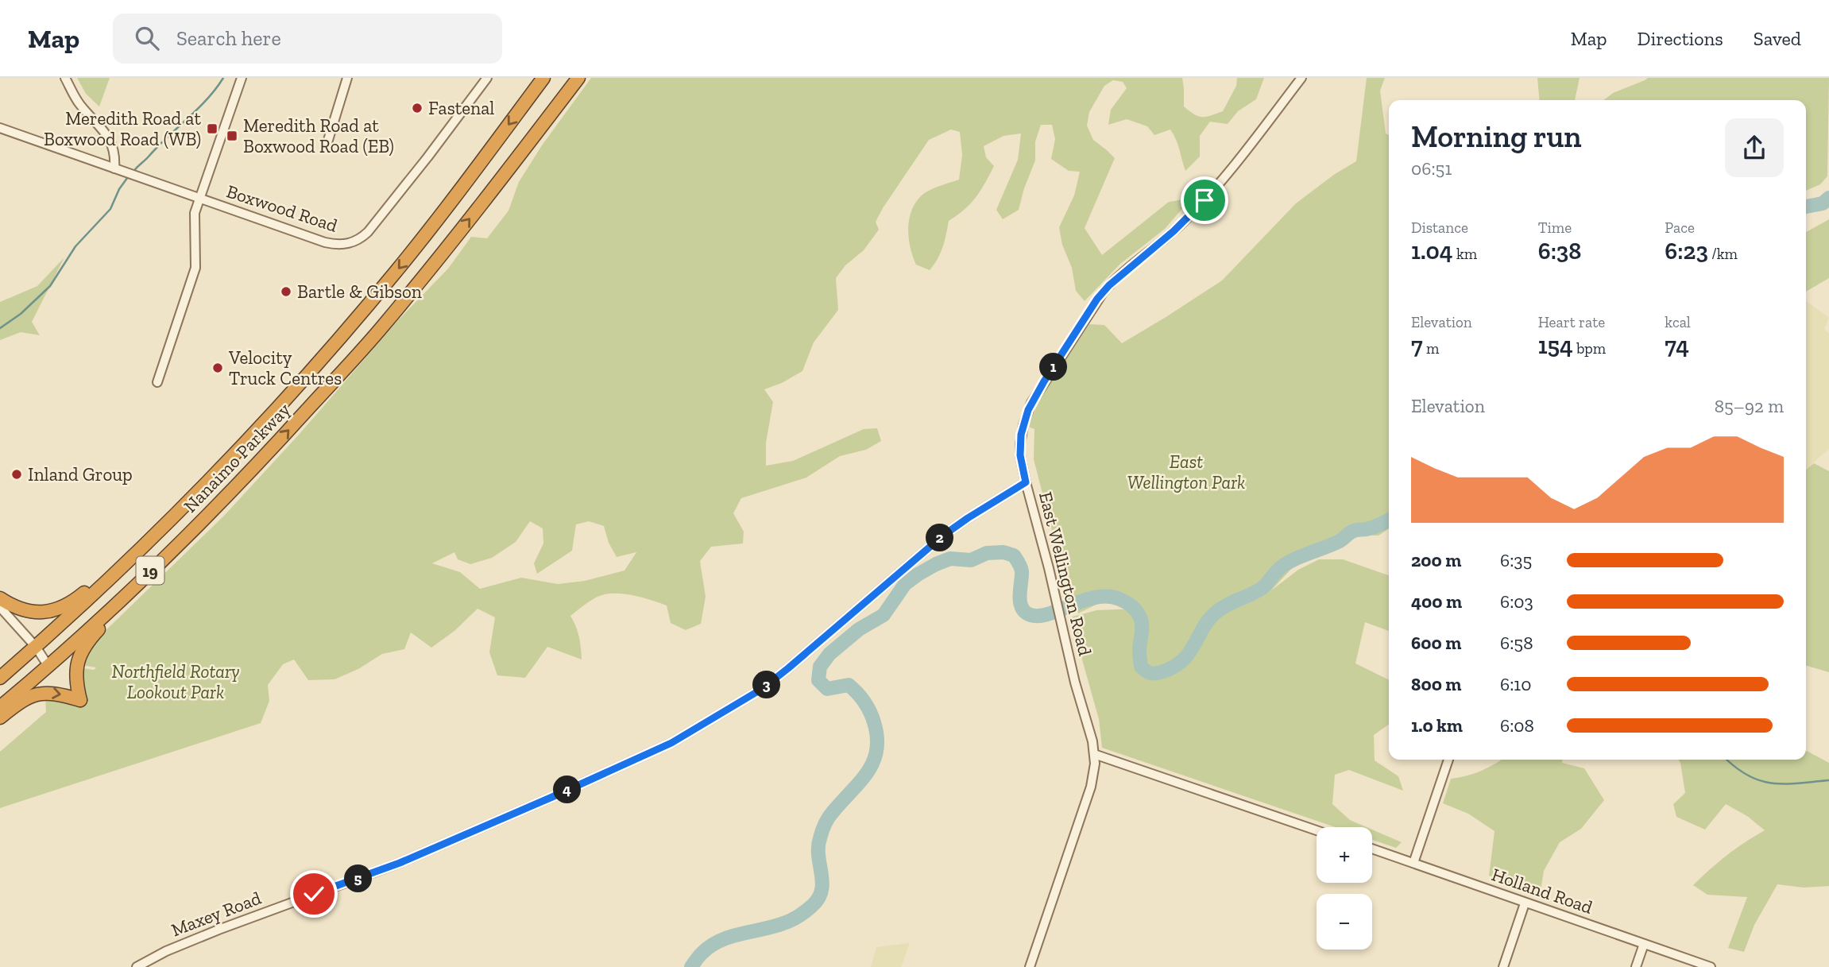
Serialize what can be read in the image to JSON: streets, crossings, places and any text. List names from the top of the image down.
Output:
{
  "streets": {
    "highway": ["Nanaimo Parkway", "19"],
    "street": [
      "Boxwood Road",
      "East Wellington Road",
      "Holland Road",
      "Maxey Road"
    ]
  },
  "crossings": [
    ["East Wellington Road", "Maxey Road"]
  ],
  "parks": ["East Wellington Park", "Northfield Rotary Lookout Park"],
  "places": {
    "other": [
      "Fastenal",
      "Bartle & Gibson",
      "Velocity Truck Centres",
      "Inland Group"
    ],
    "transit": ["Meredith Road at Boxwood Road (WB)", "Meredith Road at Boxwood Road (EB)"]
  },
  "page": {
    "header": "Map",
    "search": "Search here",
    "nav": ["Map", "Directions", "Saved"],
    "heading": ["Morning run", "06:51"],
    "stats": [
      ["Distance", "1.04 km"],
      ["Time", "6:38"],
      ["Pace", "6:23 /km"],
      ["Elevation", "7 m"],
      ["Heart rate", "154 bpm"],
      ["kcal", "74"]
    ],
    "pins": [
      "1",
      "2",
      "3",
      "4",
      "5"
    ],
    "chart": ["Elevation", "85–92 m"],
    "list": [
      {
        "name": "200 m",
        "note": "6:35"
      },
      {
        "name": "400 m",
        "note": "6:03"
      },
      {
        "name": "600 m",
        "note": "6:58"
      },
      {
        "name": "800 m",
        "note": "6:10"
      },
      {
        "name": "1.0 km",
        "note": "6:08"
      }
    ],
    "map_buttons": ["+", "−"]
  }
}
